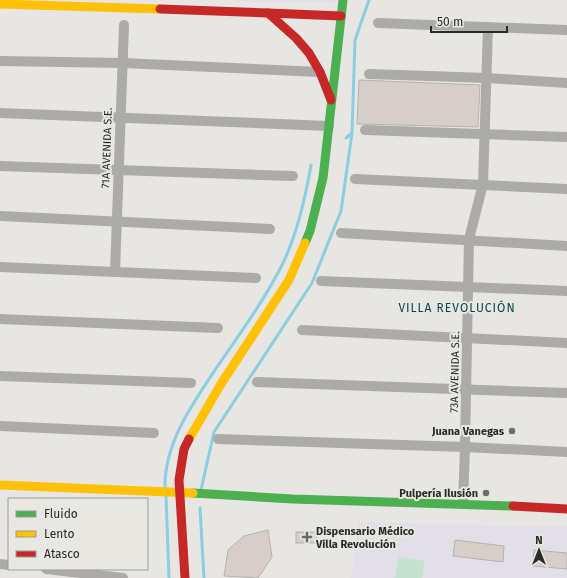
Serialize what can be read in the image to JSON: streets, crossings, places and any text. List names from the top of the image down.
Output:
{
  "streets": {
    "street": ["71A AVENIDA S.E.", "73A AVENIDA S.E."]
  },
  "districts": ["VILLA REVOLUCIÓN"],
  "places": {
    "other": ["Juana Vanegas", "Pulpería Ilusión"],
    "health": ["Dispensario Médico Villa Revolución"]
  },
  "legend": ["Fluido", "Lento", "Atasco"],
  "scale_bar": "50 m",
  "north": "top"
}
